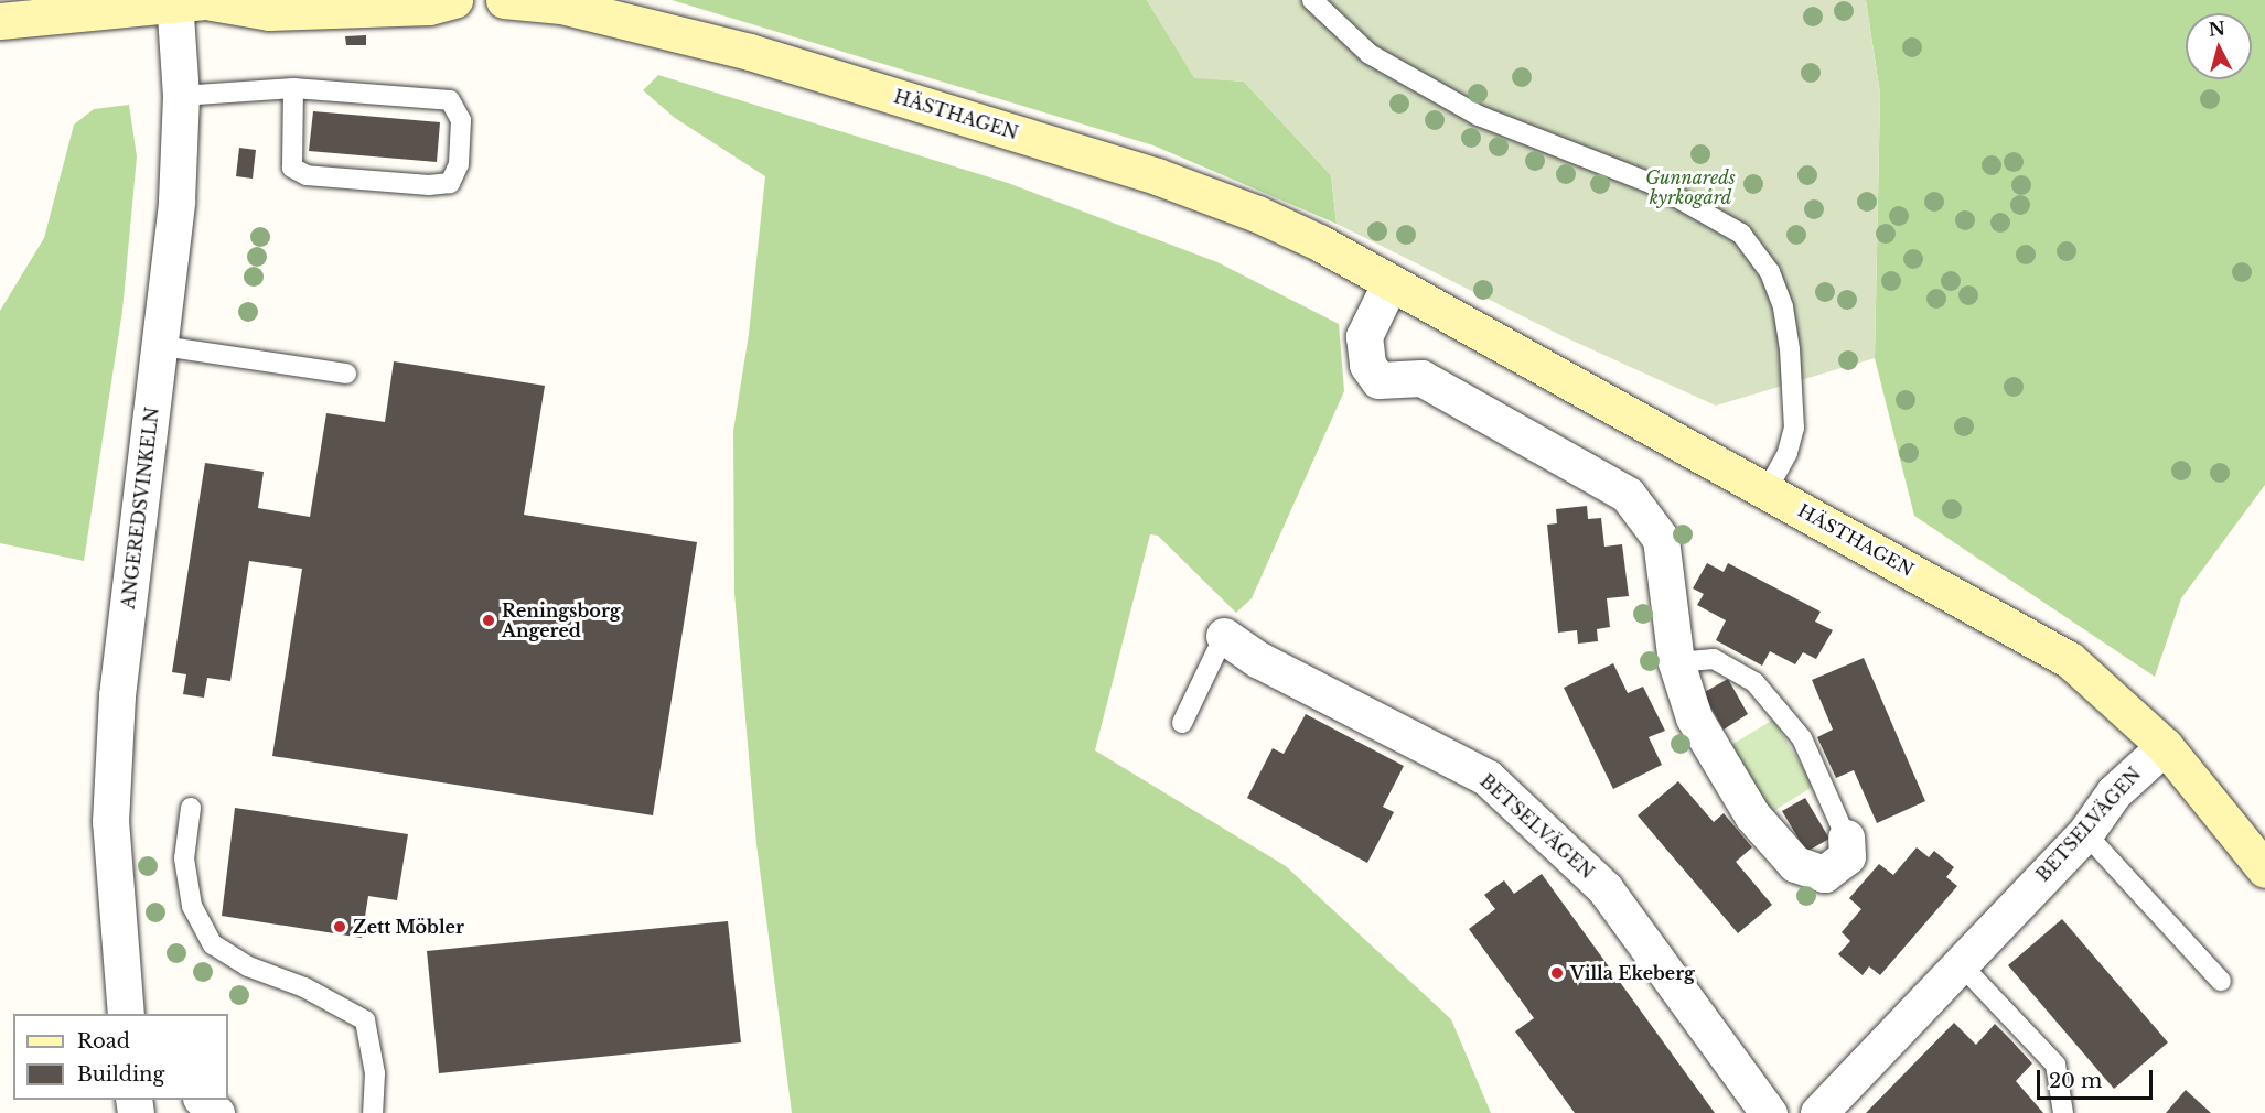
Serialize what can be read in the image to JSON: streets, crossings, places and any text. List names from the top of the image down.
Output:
{
  "streets": {
    "street": ["HÄSTHAGEN", "ANGEREDSVINKELN", "BETSELVÄGEN"]
  },
  "crossings": [
    ["HÄSTHAGEN", "BETSELVÄGEN"]
  ],
  "parks": ["Gunnareds kyrkogård"],
  "places": ["Reningsborg Angered", "Zett Möbler", "Villa Ekeberg"],
  "legend": ["Road", "Building"],
  "scale_bar": "20 m",
  "north": "top"
}
